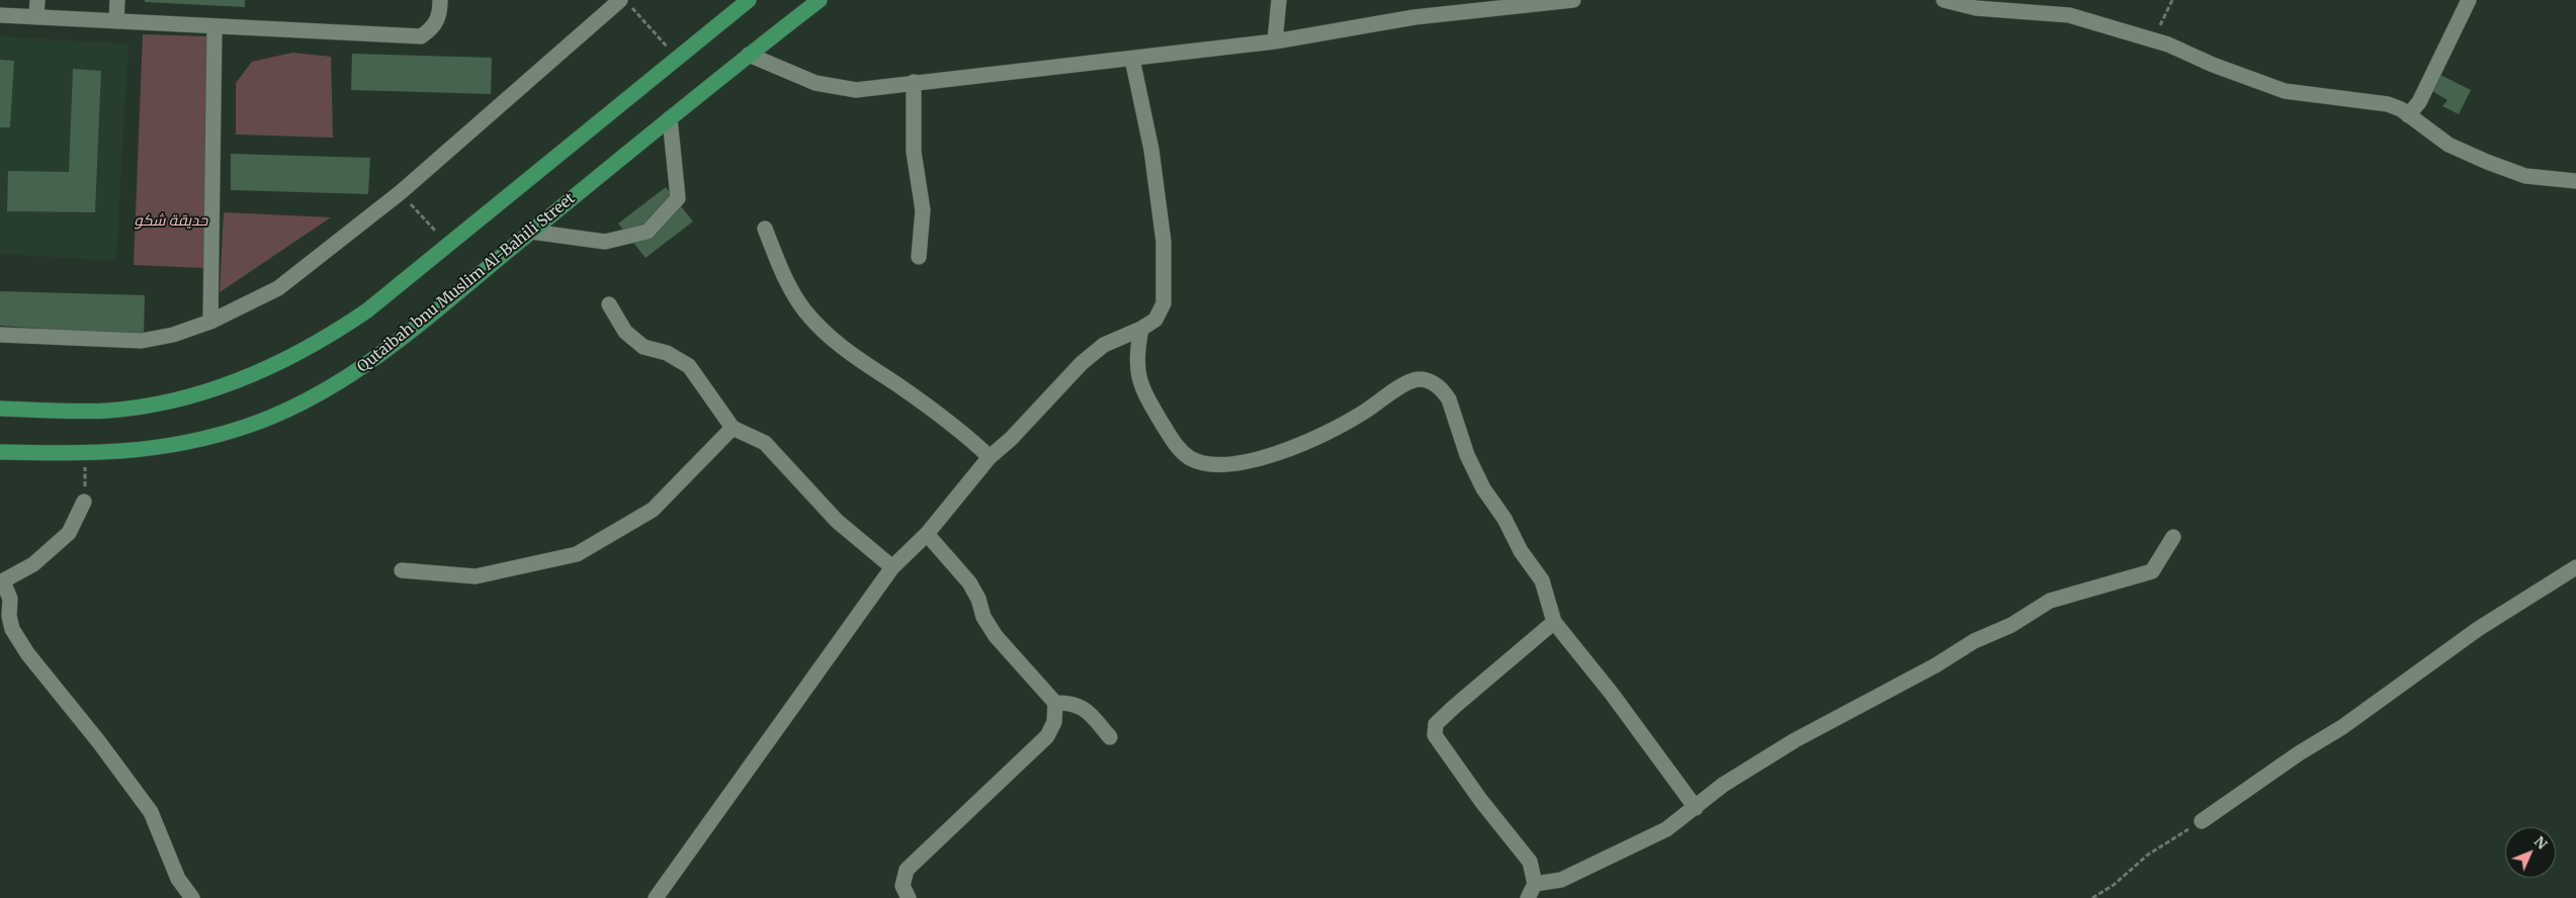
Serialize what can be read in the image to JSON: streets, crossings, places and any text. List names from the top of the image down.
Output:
{
  "streets": {
    "main road": ["Qutaibah bnu Muslim Al-Bahili Street"]
  },
  "parks": ["حديقة شكو"],
  "north": "top right"
}
